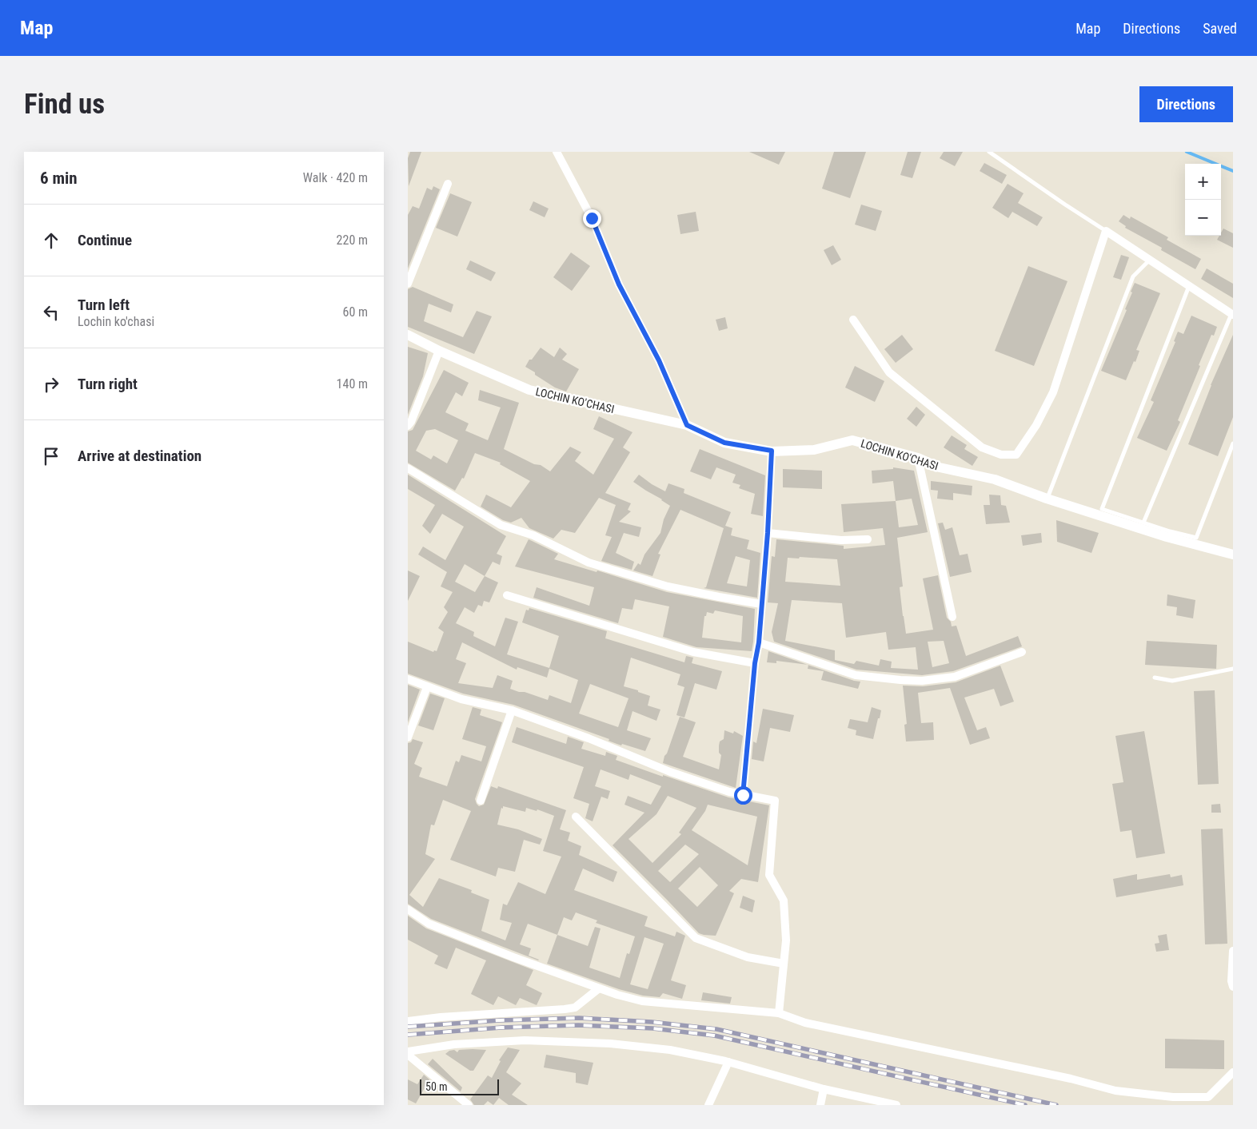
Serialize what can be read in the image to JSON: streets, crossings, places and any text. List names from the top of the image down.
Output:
{
  "streets": {
    "street": ["LOCHIN KO'CHASI"]
  },
  "scale_bar": "50 m",
  "page": {
    "header": "Map",
    "nav": ["Map", "Directions", "Saved"],
    "buttons": "Directions",
    "title": "Find us",
    "heading": ["6 min", "Walk · 420 m"],
    "map_buttons": ["+", "−"],
    "list": [
      ["Continue", "220 m"],
      ["Turn left", "Lochin ko'chasi", "60 m"],
      ["Turn right", "140 m"],
      "Arrive at destination"
    ],
    "scale": "50 m"
  }
}
